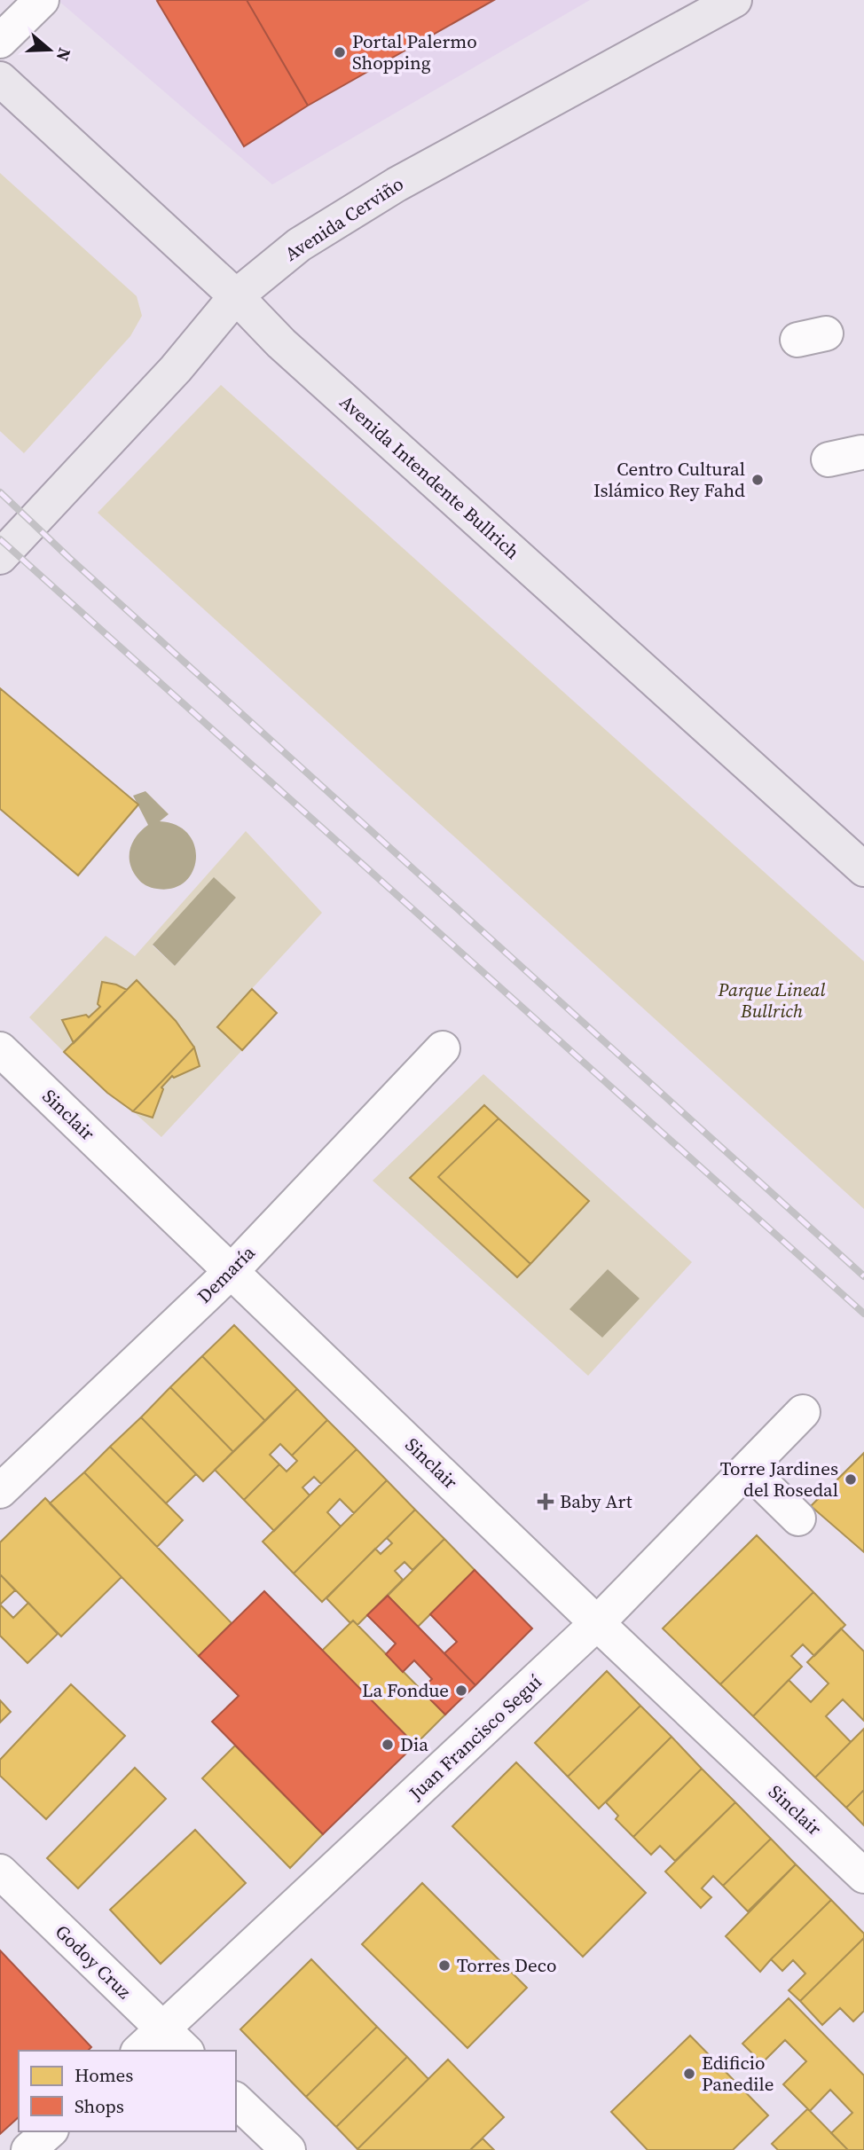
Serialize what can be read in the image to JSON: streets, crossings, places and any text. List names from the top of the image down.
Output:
{
  "streets": {
    "main road": ["Avenida Cerviño", "Avenida Intendente Bullrich"],
    "street": [
      "Sinclair",
      "Demaría",
      "Juan Francisco Seguí",
      "Godoy Cruz"
    ]
  },
  "crossings": [
    ["Avenida Cerviño", "Avenida Intendente Bullrich"],
    ["Sinclair", "Demaría"],
    ["Sinclair", "Juan Francisco Seguí"],
    ["Juan Francisco Seguí", "Godoy Cruz"]
  ],
  "parks": ["Parque Lineal Bullrich"],
  "places": {
    "other": [
      "Portal Palermo Shopping",
      "Centro Cultural Islámico Rey Fahd",
      "Torre Jardines del Rosedal",
      "La Fondue",
      "Dia",
      "Torres Deco",
      "Edificio Panedile"
    ],
    "health": ["Baby Art"]
  },
  "legend": ["Homes", "Shops"],
  "north": "right"
}
